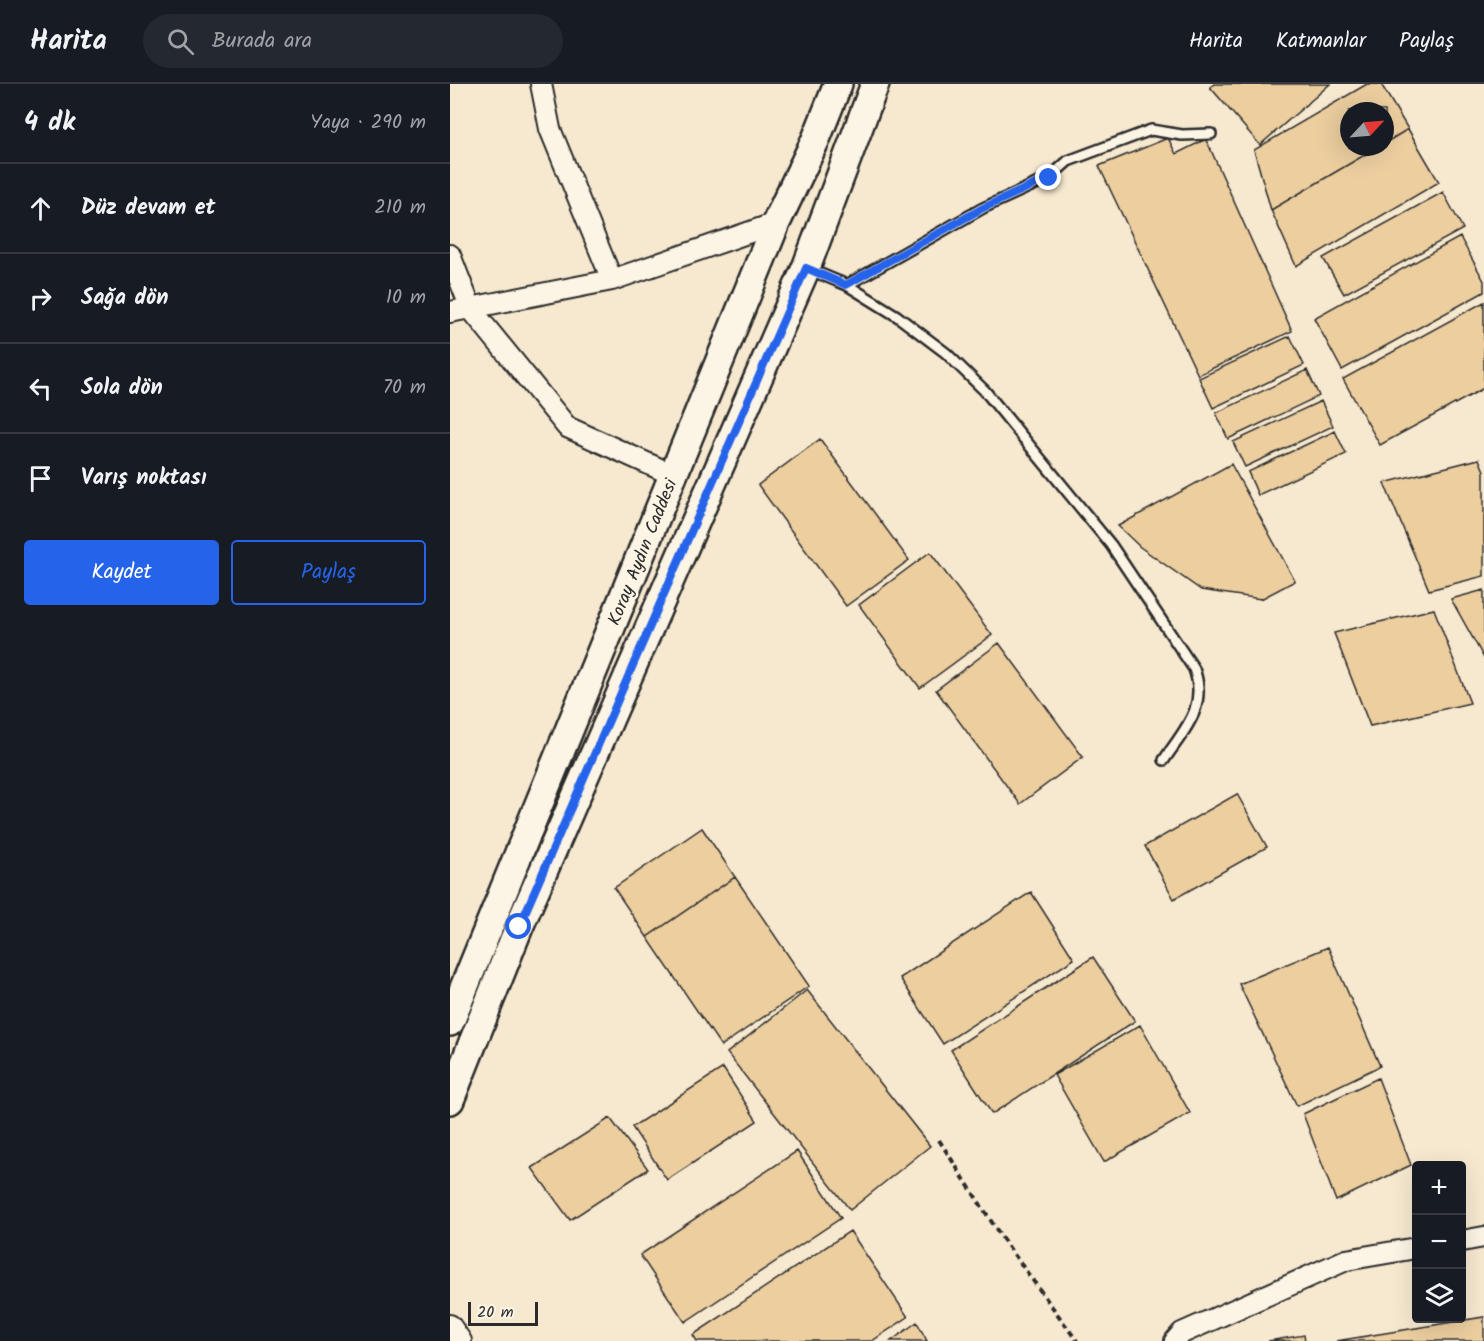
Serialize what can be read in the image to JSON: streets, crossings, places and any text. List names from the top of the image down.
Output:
{
  "streets": {
    "main road": ["Koray Aydın Caddesi"]
  },
  "scale_bar": "20 m",
  "north": "top right",
  "page": {
    "header": "Harita",
    "search": "Burada ara",
    "nav": ["Harita", "Katmanlar", "Paylaş"],
    "heading": ["4 dk", "Yaya · 290 m"],
    "list": [
      ["Düz devam et", "210 m"],
      ["Sağa dön", "10 m"],
      ["Sola dön", "70 m"],
      "Varış noktası"
    ],
    "buttons": ["Kaydet", "Paylaş"],
    "map_buttons": ["+", "−"],
    "scale": "20 m"
  }
}
